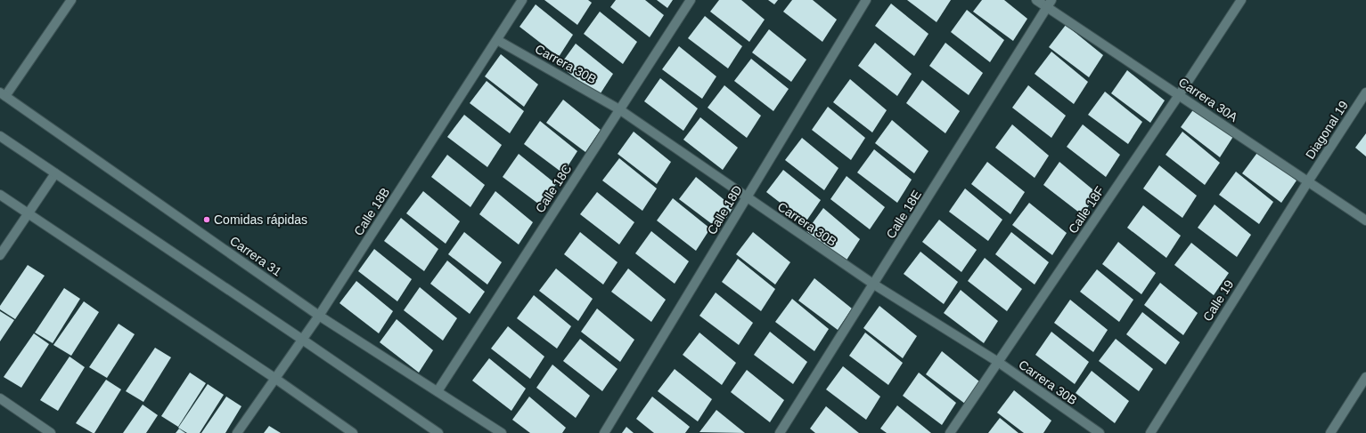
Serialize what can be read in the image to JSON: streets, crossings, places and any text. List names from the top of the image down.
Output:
{
  "streets": {
    "street": [
      "Carrera 30B",
      "Carrera 30A",
      "Diagonal 19",
      "Calle 18C",
      "Calle 18D",
      "Calle 18F",
      "Calle 18B",
      "Calle 18E",
      "Carrera 31",
      "Calle 19"
    ]
  },
  "crossings": [
    ["Carrera 30B", "Calle 18C"],
    ["Carrera 30B", "Calle 18D"],
    ["Carrera 30B", "Calle 18F"],
    ["Carrera 30B", "Calle 18B"],
    ["Carrera 30B", "Calle 18E"],
    ["Carrera 30A", "Diagonal 19"],
    ["Carrera 30A", "Calle 18F"],
    ["Carrera 30A", "Calle 18E"],
    ["Carrera 30A", "Calle 19"],
    ["Diagonal 19", "Calle 19"],
    ["Calle 18C", "Carrera 31"],
    ["Calle 18B", "Carrera 31"]
  ],
  "places": ["Comidas rápidas"]
}
